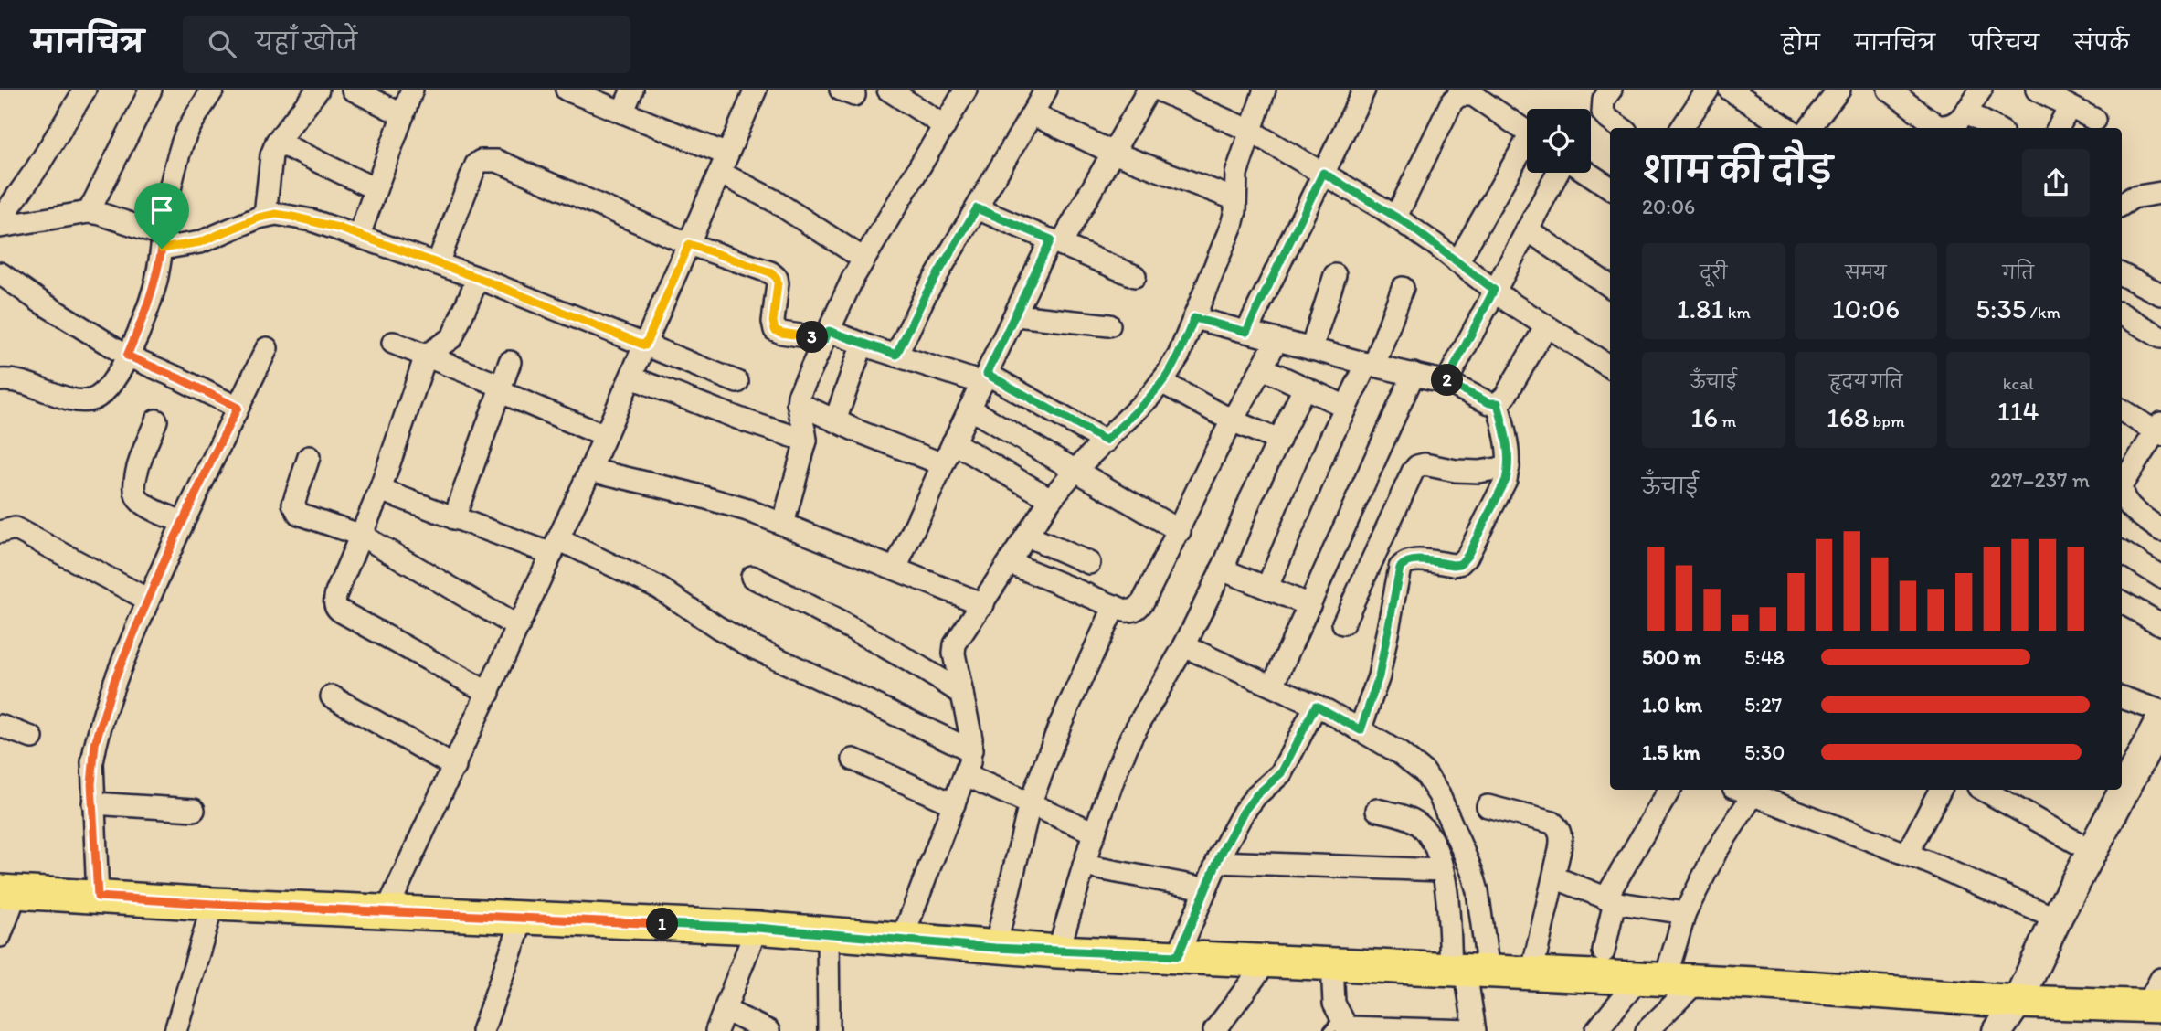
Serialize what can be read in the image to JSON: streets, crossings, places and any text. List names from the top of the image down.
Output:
{
  "page": {
    "header": "मानचित्र",
    "search": "यहाँ खोजें",
    "nav": [
      "होम",
      "मानचित्र",
      "परिचय",
      "संपर्क"
    ],
    "heading": ["शाम की दौड़", "20:06"],
    "stats": [
      ["दूरी", "1.81 km"],
      ["समय", "10:06"],
      ["गति", "5:35 /km"],
      ["ऊँचाई", "16 m"],
      ["हृदय गति", "168 bpm"],
      ["kcal", "114"]
    ],
    "pins": ["3", "2", "1"],
    "chart": ["ऊँचाई", "227–237 m"],
    "list": [
      {
        "name": "500 m",
        "note": "5:48"
      },
      {
        "name": "1.0 km",
        "note": "5:27"
      },
      {
        "name": "1.5 km",
        "note": "5:30"
      }
    ]
  }
}
